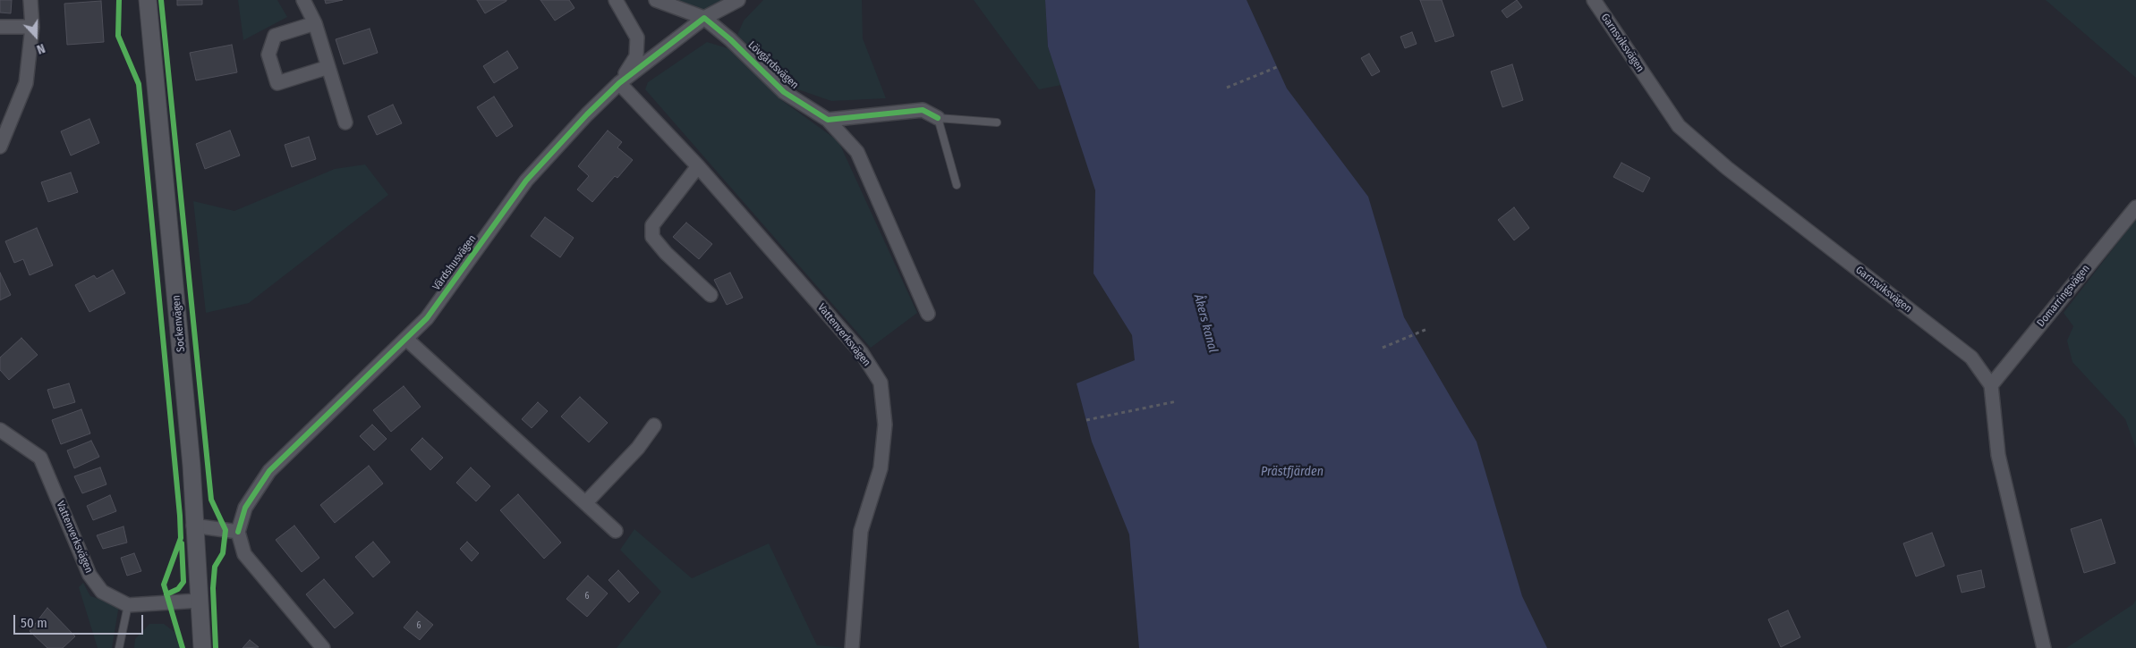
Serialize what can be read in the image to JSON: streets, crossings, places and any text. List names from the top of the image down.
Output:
{
  "streets": {
    "street": [
      "Garnsviksvägen",
      "Lövgårdsvägen",
      "Värdshusvägen",
      "Domarringsvägen",
      "Sockenvägen",
      "Vattenverksvägen"
    ]
  },
  "crossings": [
    ["Garnsviksvägen", "Domarringsvägen"],
    ["Lövgårdsvägen", "Värdshusvägen"],
    ["Värdshusvägen", "Vattenverksvägen"]
  ],
  "water": ["Åkers kanal", "Prästfjärden"],
  "house_numbers": ["6", "6"],
  "scale_bar": "50 m",
  "north": "bottom"
}
